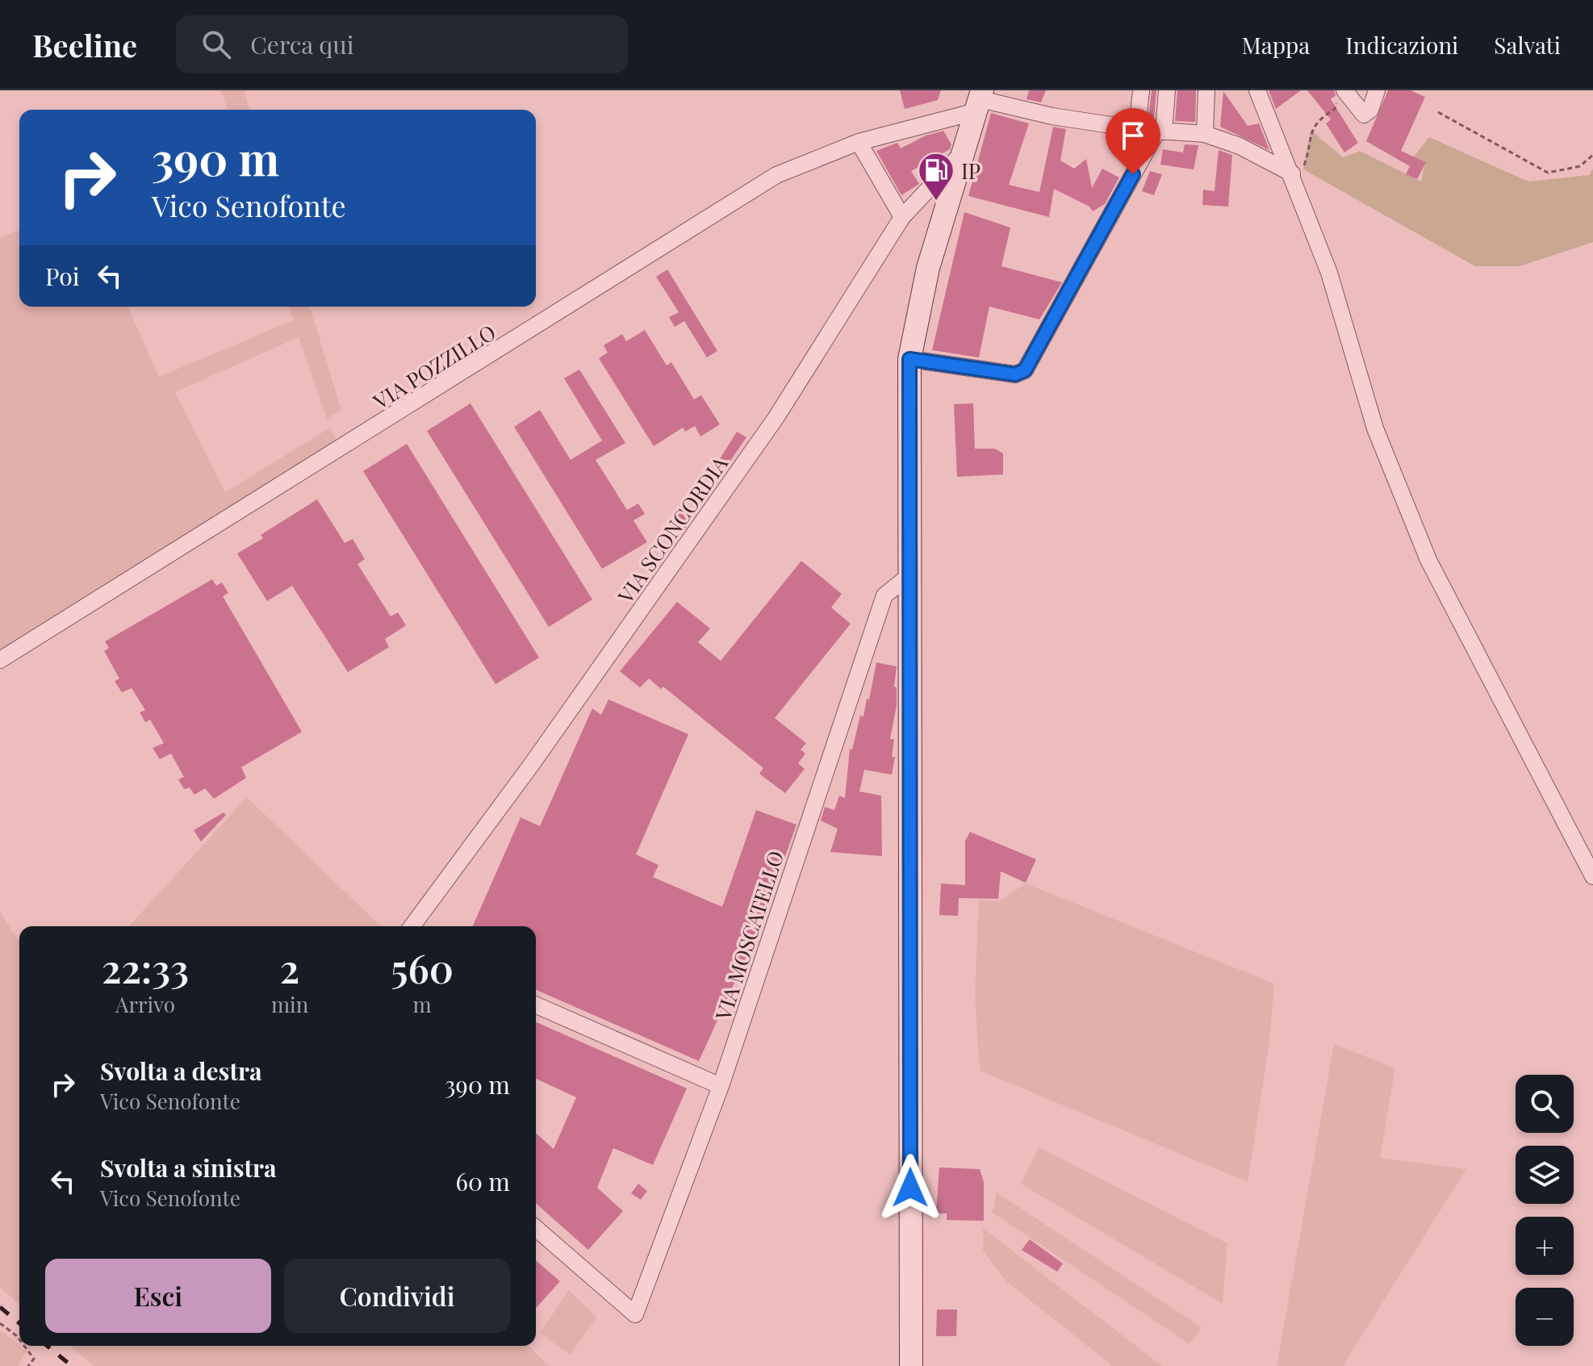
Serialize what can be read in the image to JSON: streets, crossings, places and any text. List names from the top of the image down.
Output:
{
  "streets": {
    "street": ["VIA POZZILLO", "VIA SCONCORDIA", "VIA MOSCATELLO"]
  },
  "places": {
    "fuel station": ["IP"]
  },
  "page": {
    "header": "Beeline",
    "search": "Cerca qui",
    "nav": ["Mappa", "Indicazioni", "Salvati"],
    "turn": ["390 m", "Vico Senofonte"],
    "then": "Poi",
    "eta": [
      "22:33",
      "Arrivo",
      "2",
      "min",
      "560",
      "m"
    ],
    "list": [
      {
        "name": "Svolta a destra",
        "note": "Vico Senofonte",
        "value": "390 m"
      },
      {
        "name": "Svolta a sinistra",
        "note": "Vico Senofonte",
        "value": "60 m"
      }
    ],
    "map_buttons": ["+", "−"],
    "buttons": ["Esci", "Condividi"]
  }
}
